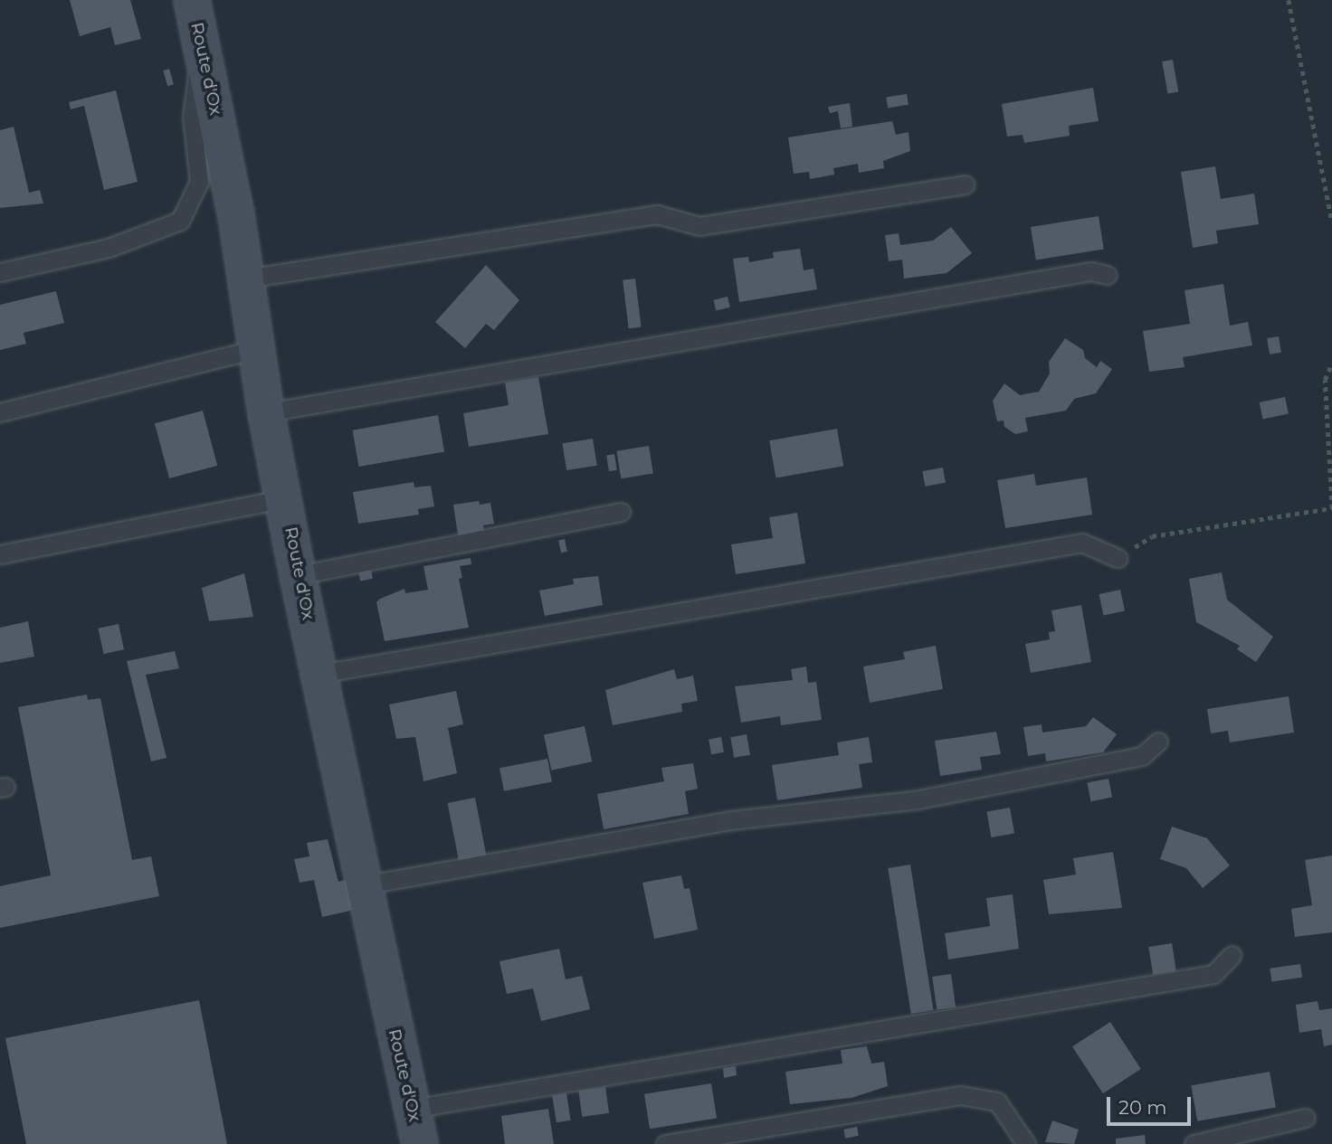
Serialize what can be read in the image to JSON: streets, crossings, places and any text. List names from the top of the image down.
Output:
{
  "streets": {
    "street": ["Route d'Ox"]
  },
  "scale_bar": "20 m"
}
